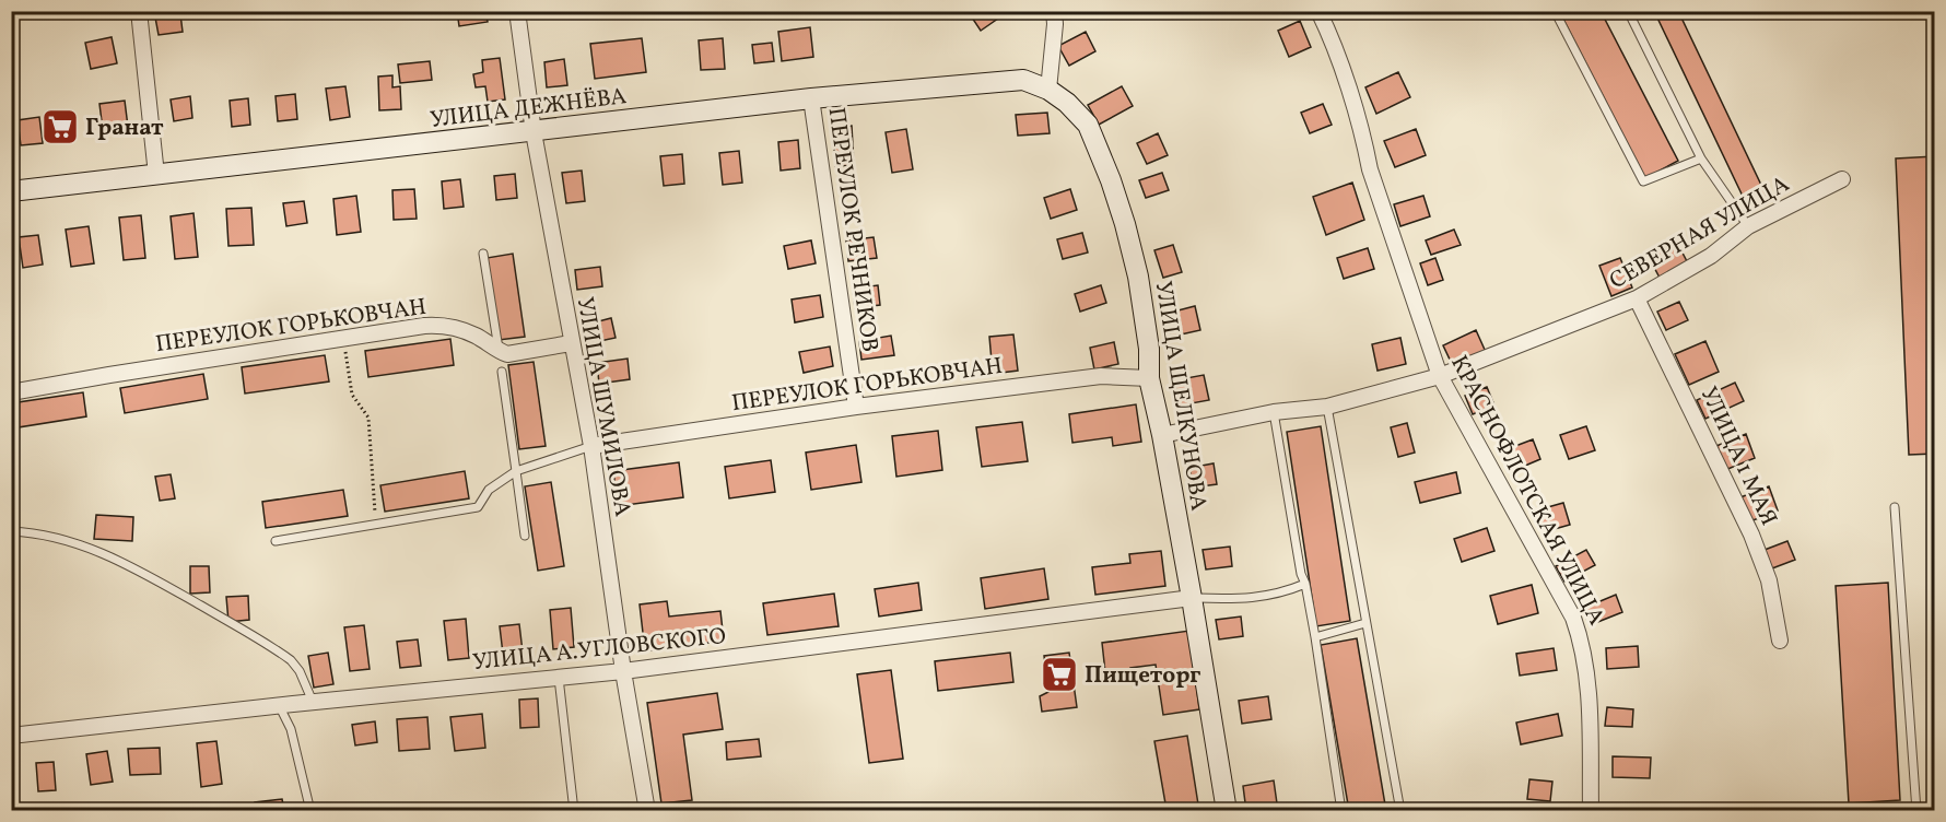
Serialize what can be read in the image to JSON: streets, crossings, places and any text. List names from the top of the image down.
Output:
{
  "streets": {
    "main road": ["УЛИЦА ДЕЖНЁВА", "УЛИЦА ЩЕЛКУНОВА"],
    "street": [
      "ПЕРЕУЛОК РЕЧНИКОВ",
      "СЕВЕРНАЯ УЛИЦА",
      "ПЕРЕУЛОК ГОРЬКОВЧАН",
      "УЛИЦА ШУМИЛОВА",
      "УЛИЦА 1 МАЯ",
      "КРАСНОФЛОТСКАЯ УЛИЦА",
      "УЛИЦА А.УГЛОВСКОГО"
    ]
  },
  "crossings": [
    ["УЛИЦА ДЕЖНЁВА", "ПЕРЕУЛОК РЕЧНИКОВ"],
    ["УЛИЦА ДЕЖНЁВА", "УЛИЦА ЩЕЛКУНОВА"],
    ["УЛИЦА ДЕЖНЁВА", "УЛИЦА ШУМИЛОВА"],
    ["ПЕРЕУЛОК РЕЧНИКОВ", "ПЕРЕУЛОК ГОРЬКОВЧАН"],
    ["СЕВЕРНАЯ УЛИЦА", "УЛИЦА ЩЕЛКУНОВА"],
    ["СЕВЕРНАЯ УЛИЦА", "УЛИЦА 1 МАЯ"],
    ["СЕВЕРНАЯ УЛИЦА", "КРАСНОФЛОТСКАЯ УЛИЦА"],
    ["ПЕРЕУЛОК ГОРЬКОВЧАН", "УЛИЦА ЩЕЛКУНОВА"],
    ["ПЕРЕУЛОК ГОРЬКОВЧАН", "УЛИЦА ШУМИЛОВА"],
    ["УЛИЦА ЩЕЛКУНОВА", "УЛИЦА А.УГЛОВСКОГО"],
    ["УЛИЦА ШУМИЛОВА", "УЛИЦА А.УГЛОВСКОГО"]
  ],
  "places": {
    "supermarket": ["Гранат", "Пищеторг"]
  }
}
